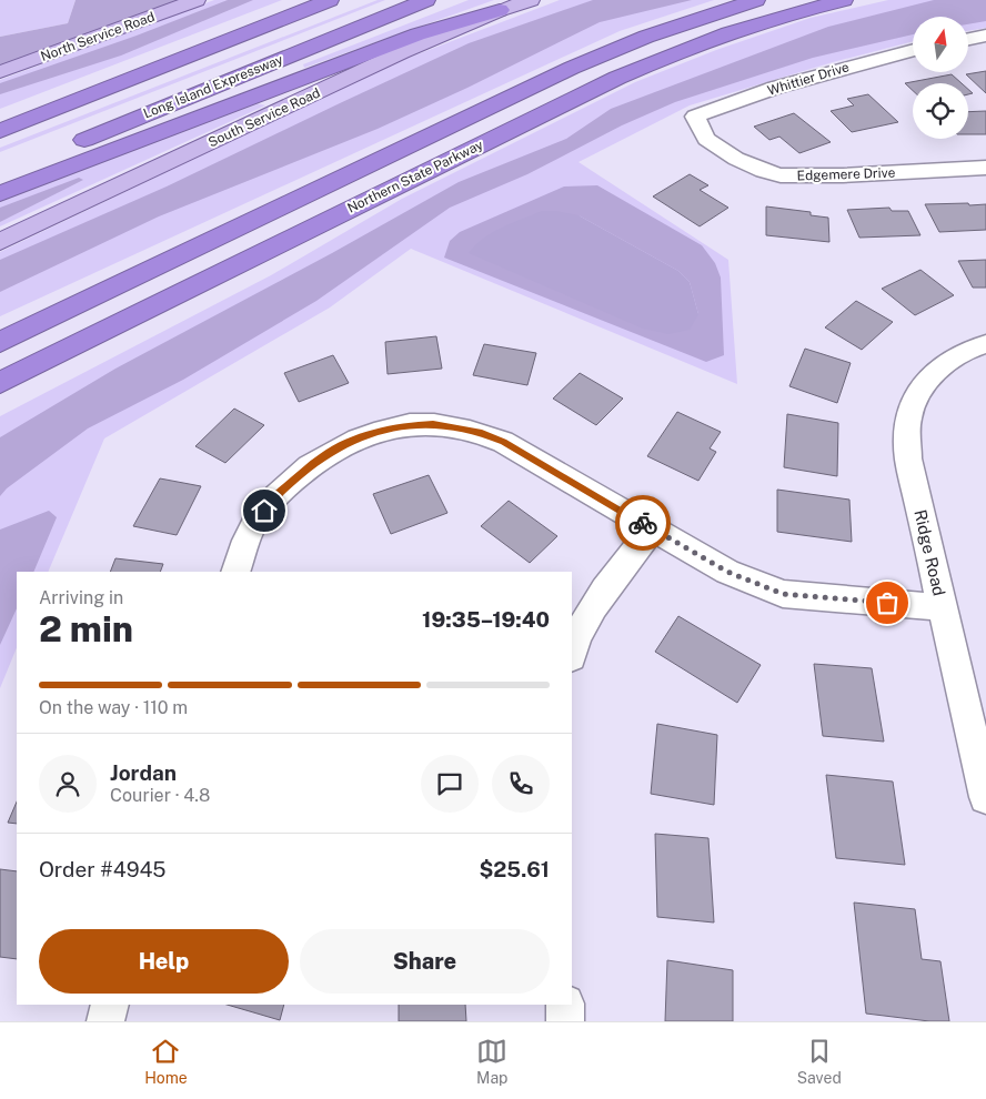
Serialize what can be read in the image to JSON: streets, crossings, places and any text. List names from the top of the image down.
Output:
{
  "streets": {
    "highway": ["Long Island Expressway", "Northern State Parkway"],
    "main road": ["North Service Road", "South Service Road"],
    "street": ["Whittier Drive", "Edgemere Drive", "Ridge Road"]
  },
  "crossings": [
    ["Whittier Drive", "Edgemere Drive"]
  ],
  "north": "top",
  "page": {
    "heading": ["2 min", "Arriving in", "19:35–19:40"],
    "panel": [
      "Jordan",
      "Courier · 4.8",
      "Order #4945",
      "$25.61"
    ],
    "bar": "On the way · 110 m",
    "buttons": ["Help", "Share"],
    "tabs": ["Home", "Map", "Saved"]
  }
}
